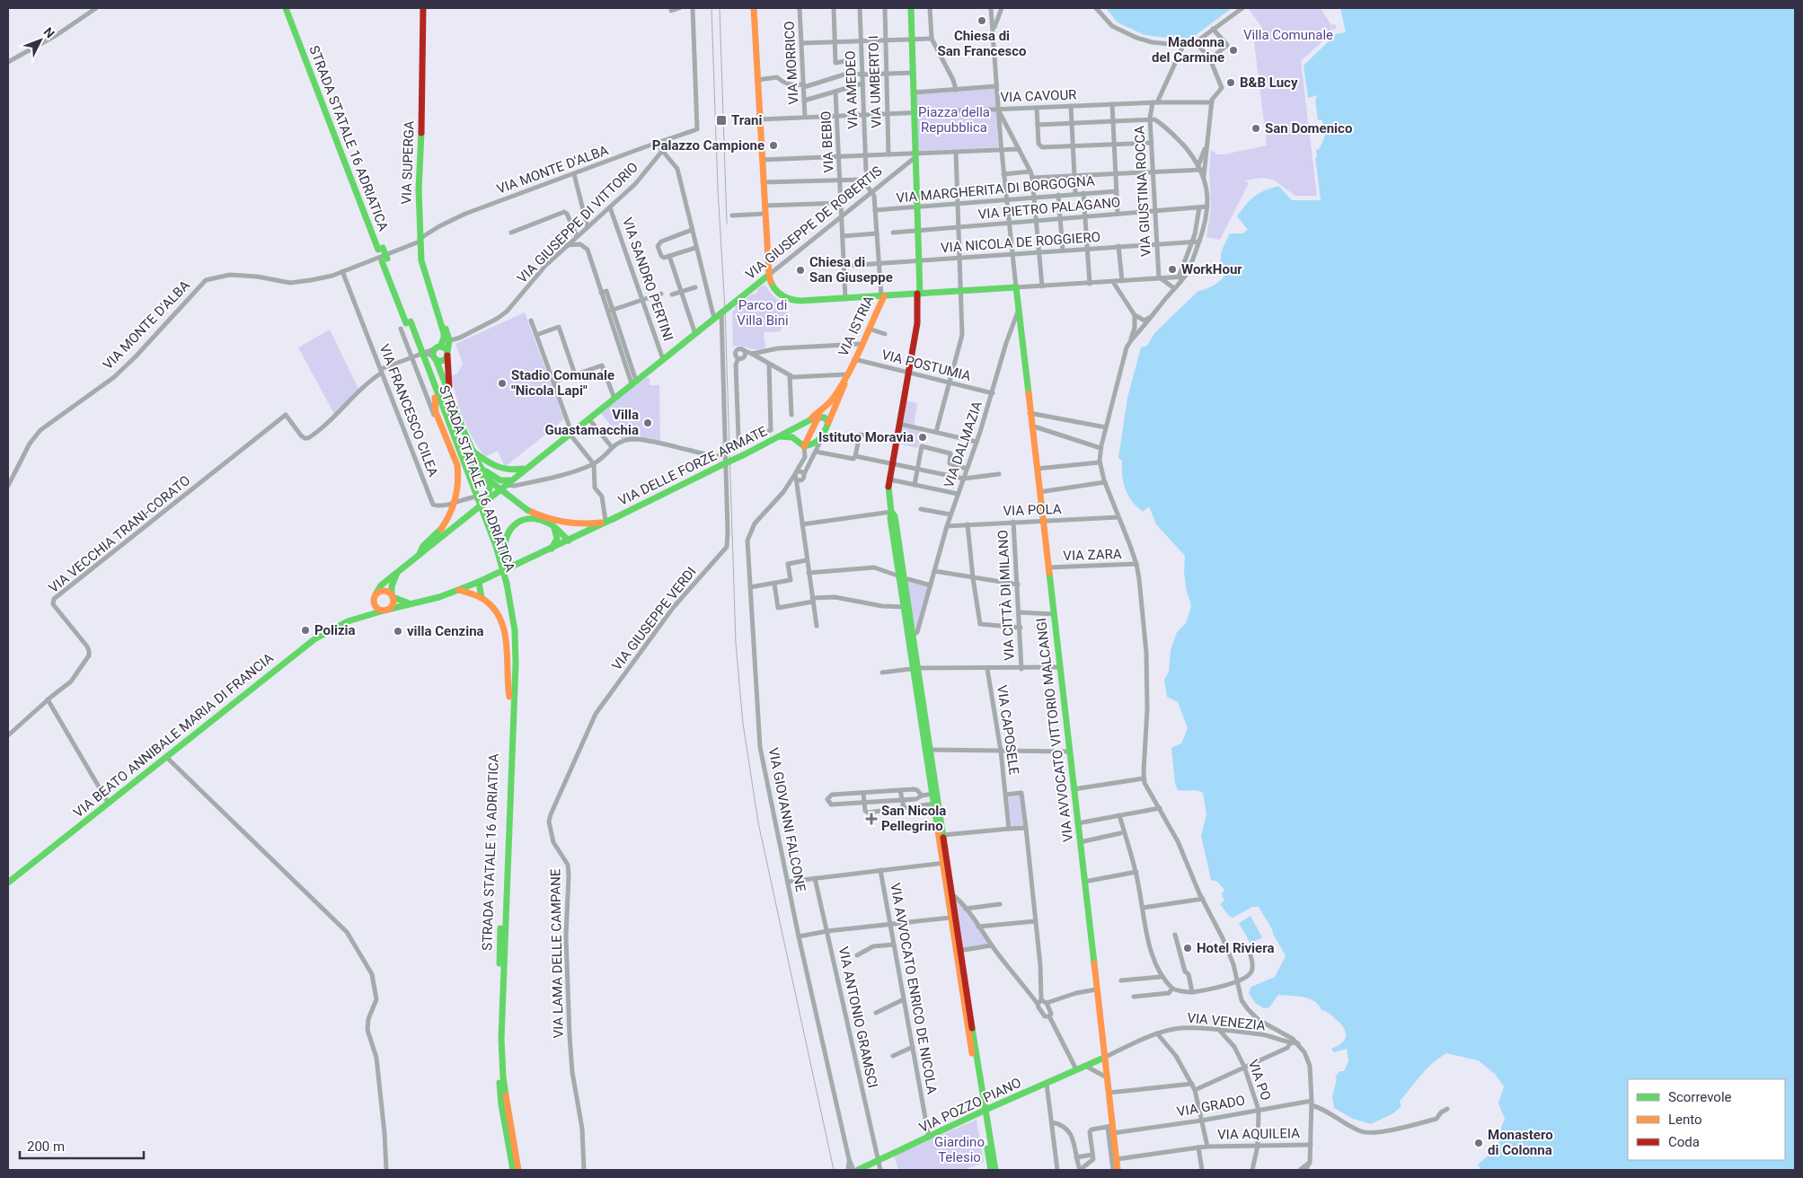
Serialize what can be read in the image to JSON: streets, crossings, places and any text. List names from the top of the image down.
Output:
{
  "streets": {
    "main road": [
      "STRADA STATALE 16 ADRIATICA",
      "VIA SUPERGA",
      "VIA GIUSEPPE DE ROBERTIS",
      "VIA ISTRIA",
      "VIA DELLE FORZE ARMATE",
      "VIA AVVOCATO VITTORIO MALCANGI",
      "VIA BEATO ANNIBALE MARIA DI FRANCIA",
      "VIA POZZO PIANO"
    ],
    "street": [
      "VIA MORRICO",
      "VIA UMBERTO I",
      "VIA AMEDEO",
      "VIA CAVOUR",
      "VIA BEBIO",
      "VIA MONTE D'ALBA",
      "VIA MARGHERITA DI BORGOGNA",
      "VIA GIUSTINA ROCCA",
      "VIA PIETRO PALAGANO",
      "VIA GIUSEPPE DI VITTORIO",
      "VIA NICOLA DE ROGGIERO",
      "VIA SANDRO PERTINI",
      "VIA POSTUMIA",
      "VIA FRANCESCO CILEA",
      "VIA DALMAZIA",
      "VIA POLA",
      "VIA VECCHIA TRANI-CORATO",
      "VIA ZARA",
      "VIA CITTÀ DI MILANO",
      "VIA GIUSEPPE VERDI",
      "VIA CAPOSELE",
      "VIA GIOVANNI FALCONE",
      "VIA LAMA DELLE CAMPANE",
      "VIA AVVOCATO ENRICO DE NICOLA",
      "VIA ANTONIO GRAMSCI",
      "VIA VENEZIA",
      "VIA PO",
      "VIA GRADO",
      "VIA AQUILEIA"
    ]
  },
  "crossings": [
    ["VIA MORRICO", "VIA CAVOUR"],
    ["VIA UMBERTO I", "VIA CAVOUR"],
    ["VIA AMEDEO", "VIA CAVOUR"],
    ["VIA CAVOUR", "VIA BEBIO"],
    ["VIA CAVOUR", "VIA GIUSTINA ROCCA"],
    ["VIA BEBIO", "VIA GIUSEPPE DE ROBERTIS"],
    ["VIA BEBIO", "VIA NICOLA DE ROGGIERO"],
    ["VIA SUPERGA", "VIA MONTE D'ALBA"],
    ["VIA SUPERGA", "VIA GIUSEPPE DI VITTORIO"],
    ["VIA SUPERGA", "VIA GIUSEPPE DE ROBERTIS"],
    ["VIA SUPERGA", "VIA FRANCESCO CILEA"],
    ["VIA MONTE D'ALBA", "VIA FRANCESCO CILEA"],
    ["VIA GIUSTINA ROCCA", "VIA PIETRO PALAGANO"],
    ["VIA GIUSTINA ROCCA", "VIA NICOLA DE ROGGIERO"],
    ["VIA GIUSEPPE DI VITTORIO", "VIA SANDRO PERTINI"],
    ["VIA GIUSEPPE DE ROBERTIS", "VIA SANDRO PERTINI"],
    ["VIA GIUSEPPE DE ROBERTIS", "VIA FRANCESCO CILEA"],
    ["VIA GIUSEPPE DE ROBERTIS", "VIA GIUSEPPE VERDI"],
    ["VIA ISTRIA", "VIA POSTUMIA"],
    ["VIA ISTRIA", "VIA DELLE FORZE ARMATE"],
    ["VIA ISTRIA", "VIA GIOVANNI FALCONE"],
    ["VIA POSTUMIA", "VIA DALMAZIA"],
    ["VIA FRANCESCO CILEA", "VIA VECCHIA TRANI-CORATO"],
    ["VIA DALMAZIA", "VIA POLA"],
    ["VIA DALMAZIA", "VIA AVVOCATO VITTORIO MALCANGI"],
    ["VIA DELLE FORZE ARMATE", "VIA BEATO ANNIBALE MARIA DI FRANCIA"],
    ["VIA POLA", "VIA CITTÀ DI MILANO"],
    ["VIA POLA", "VIA AVVOCATO VITTORIO MALCANGI"],
    ["VIA ZARA", "VIA AVVOCATO VITTORIO MALCANGI"],
    ["VIA GIUSEPPE VERDI", "VIA LAMA DELLE CAMPANE"],
    ["VIA AVVOCATO VITTORIO MALCANGI", "VIA VENEZIA"],
    ["VIA AVVOCATO VITTORIO MALCANGI", "VIA POZZO PIANO"],
    ["VIA AVVOCATO VITTORIO MALCANGI", "VIA GRADO"],
    ["VIA AVVOCATO VITTORIO MALCANGI", "VIA AQUILEIA"],
    ["VIA AVVOCATO ENRICO DE NICOLA", "VIA POZZO PIANO"],
    ["VIA ANTONIO GRAMSCI", "VIA POZZO PIANO"],
    ["VIA VENEZIA", "VIA PO"],
    ["VIA VENEZIA", "VIA POZZO PIANO"],
    ["VIA PO", "VIA GRADO"],
    ["VIA PO", "VIA AQUILEIA"]
  ],
  "parks": [
    "Villa Comunale",
    "Piazza della Repubblica",
    "Parco di Villa Bini",
    "Giardino Telesio"
  ],
  "places": {
    "other": [
      "Chiesa di San Francesco",
      "Madonna del Carmine",
      "B&B Lucy",
      "San Domenico",
      "Palazzo Campione",
      "WorkHour",
      "Chiesa di San Giuseppe",
      "Stadio Comunale \"Nicola Lapi\"",
      "Villa Guastamacchia",
      "Istituto Moravia",
      "Polizia",
      "villa Cenzina",
      "Hotel Riviera",
      "Monastero di Colonna"
    ],
    "transit": ["Trani"],
    "health": ["San Nicola Pellegrino"]
  },
  "legend": ["Scorrevole", "Lento", "Coda"],
  "scale_bar": "200 m",
  "north": "top right"
}
